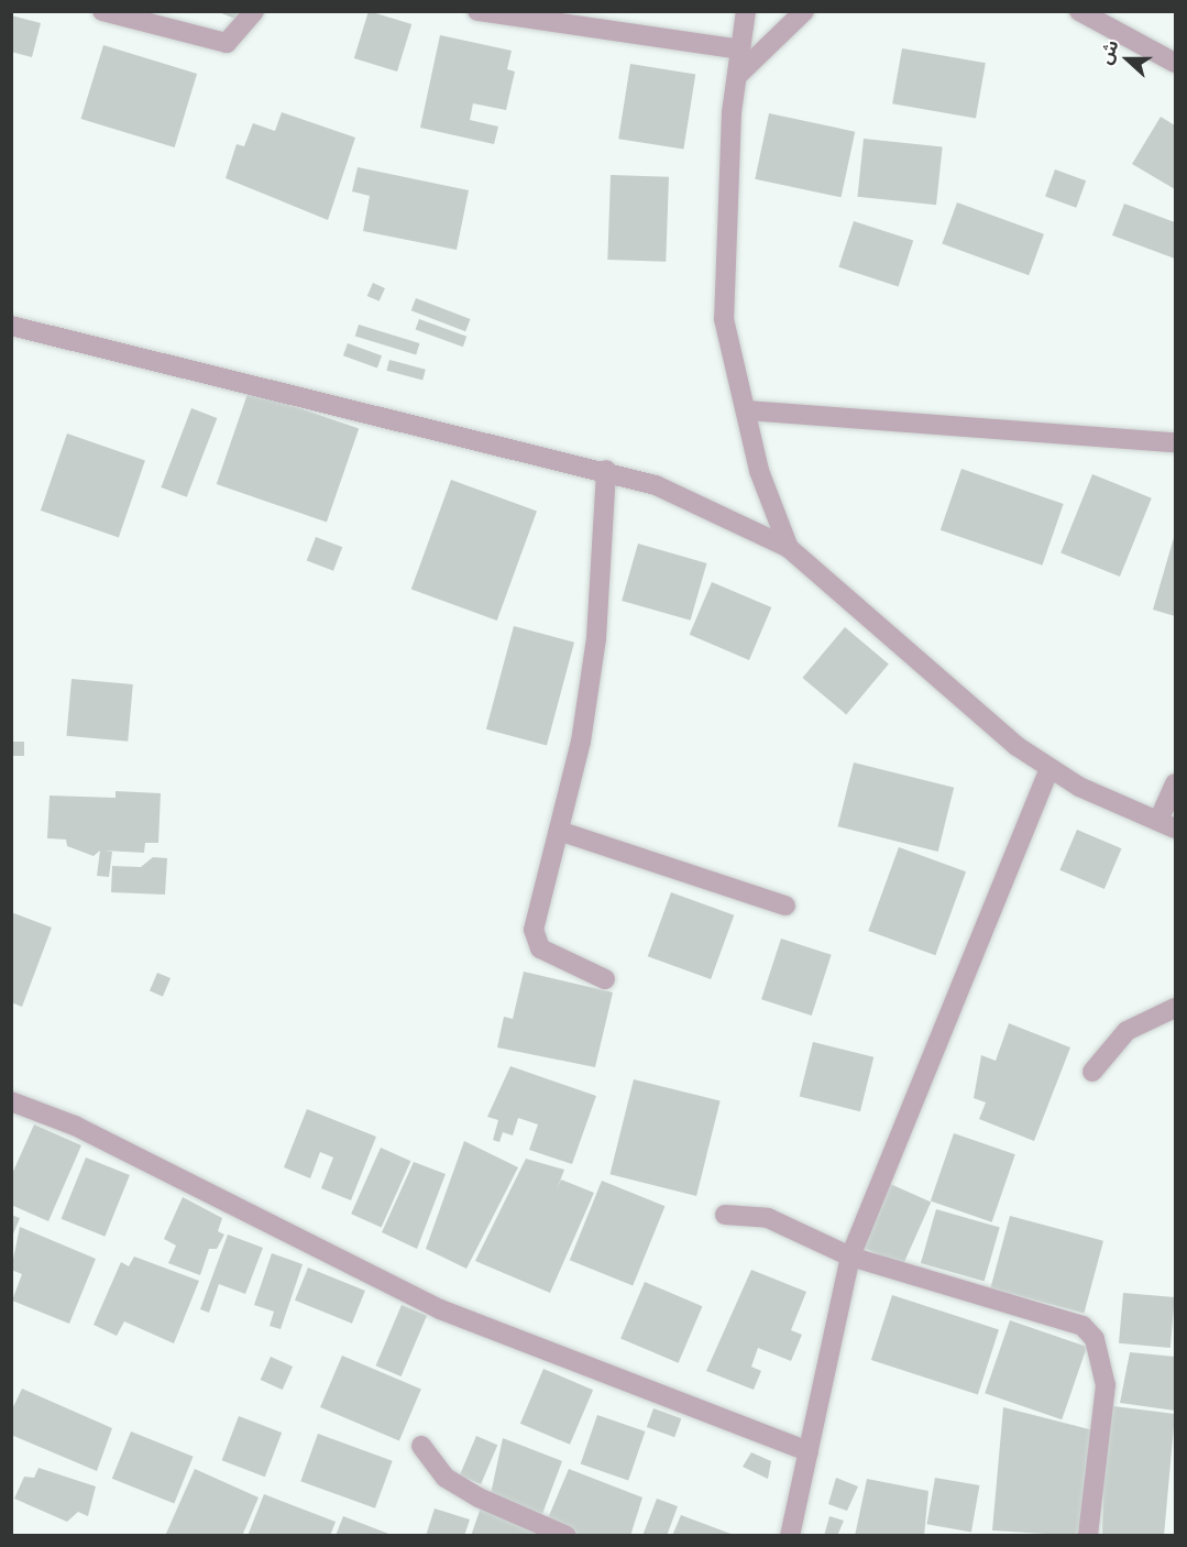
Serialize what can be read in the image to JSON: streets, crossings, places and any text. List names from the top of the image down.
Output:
{
  "north": "left"
}
